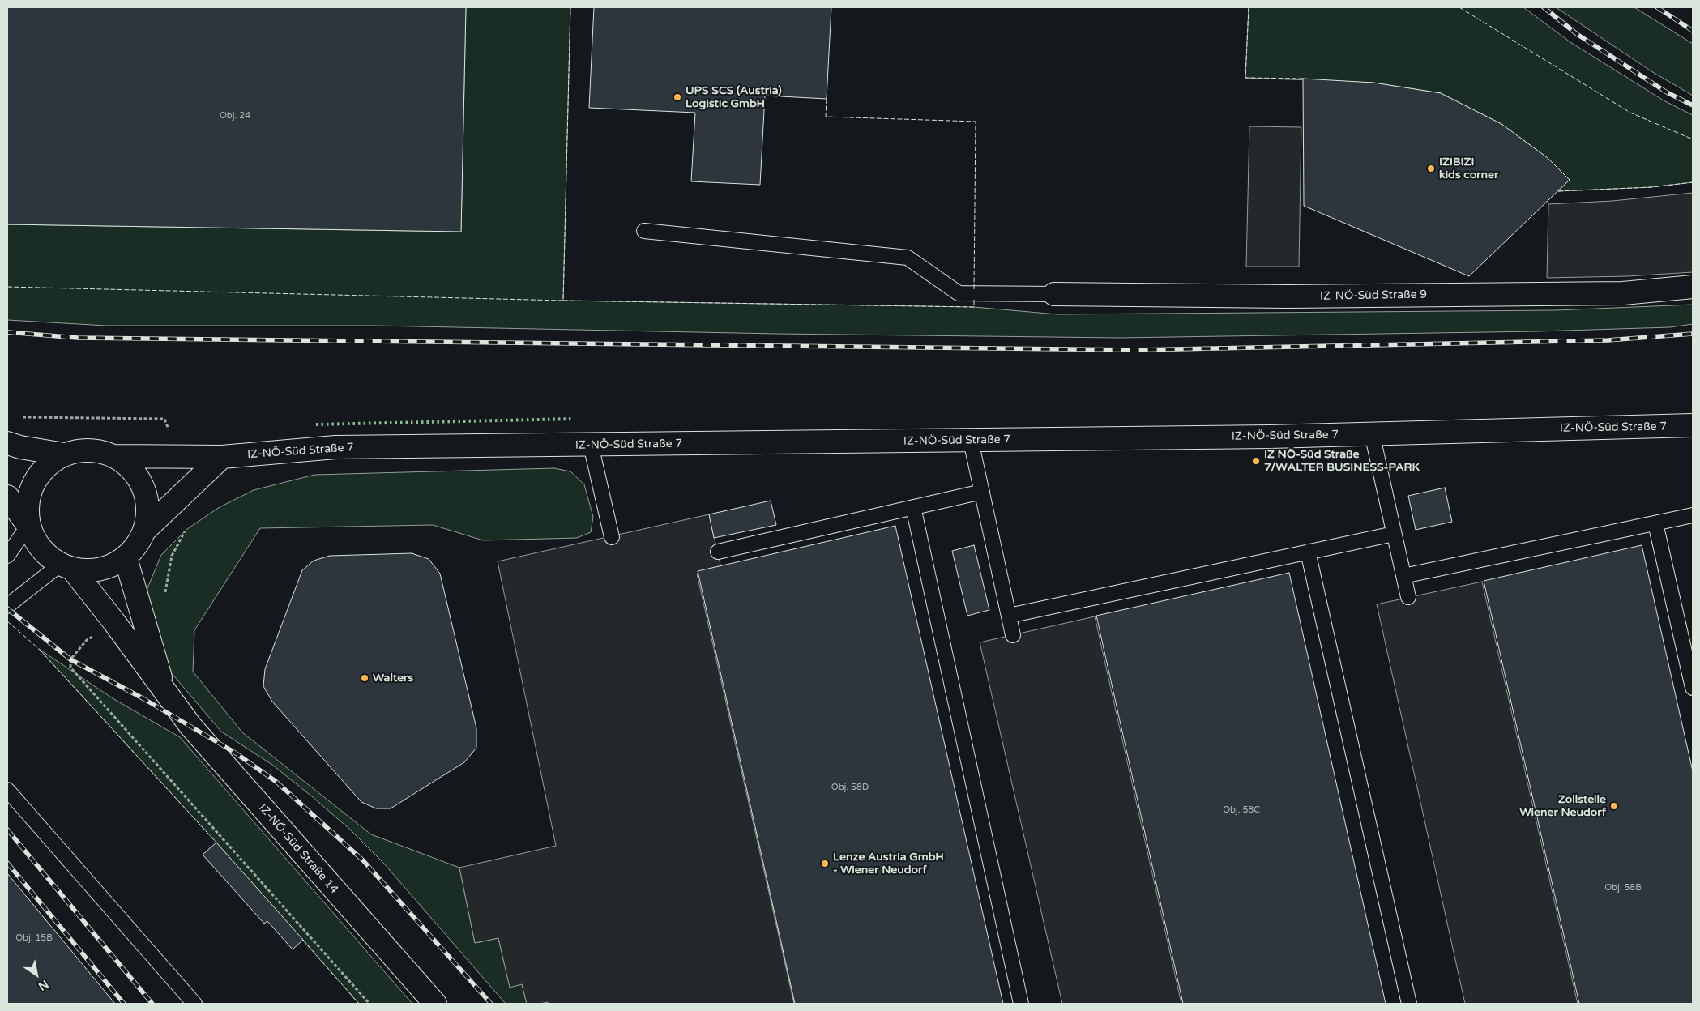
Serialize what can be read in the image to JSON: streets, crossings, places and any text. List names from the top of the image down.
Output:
{
  "streets": {
    "street": ["IZ-NÖ-Süd Straße 9", "IZ-NÖ-Süd Straße 7", "IZ-NÖ-Süd Straße 14"]
  },
  "crossings": [
    ["IZ-NÖ-Süd Straße 7", "IZ-NÖ-Süd Straße 14"]
  ],
  "places": [
    "UPS SCS (Austria) Logistic GmbH",
    "IZIBIZI kids corner",
    "IZ NÖ-Süd Straße 7/WALTER BUSINESS-PARK",
    "Walters",
    "Zollstelle Wiener Neudorf",
    "Lenze Austria GmbH - Wiener Neudorf"
  ],
  "house_numbers": [
    "Obj. 24",
    "Obj. 58D",
    "Obj. 58C",
    "Obj. 58B",
    "Obj. 15B"
  ],
  "north": "bottom right"
}
